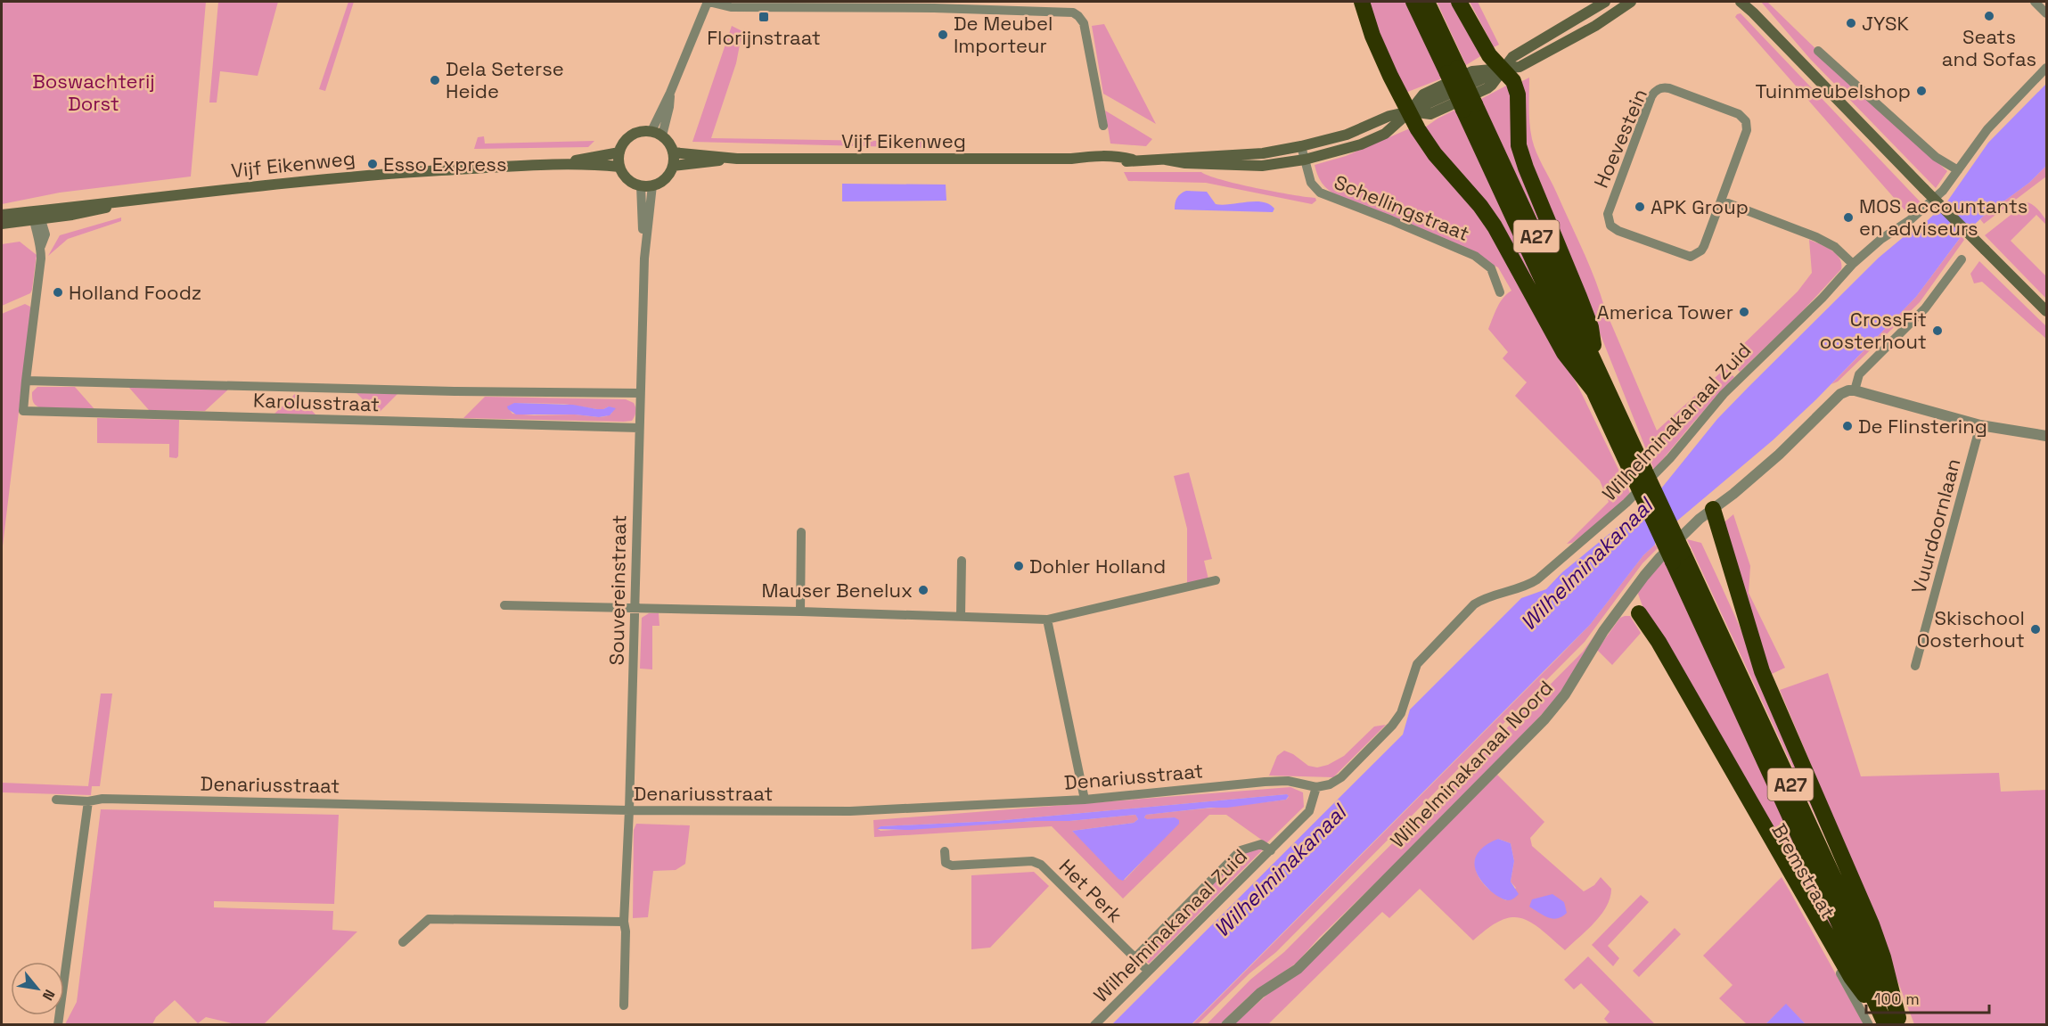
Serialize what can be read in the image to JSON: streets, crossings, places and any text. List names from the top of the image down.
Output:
{
  "streets": {
    "highway": ["A27"],
    "main road": ["Vijf Eikenweg"],
    "street": [
      "Hoevestein",
      "Schellingstraat",
      "Karolusstraat",
      "Wilhelminakanaal Zuid",
      "Vuurdoornlaan",
      "Souvereinstraat",
      "Wilhelminakanaal Noord",
      "Denariusstraat",
      "Het Perk"
    ]
  },
  "crossings": [
    ["Vijf Eikenweg", "Schellingstraat"],
    ["Vijf Eikenweg", "A27"],
    ["Vijf Eikenweg", "Karolusstraat"],
    ["Vijf Eikenweg", "Souvereinstraat"],
    ["A27", "Wilhelminakanaal Noord"],
    ["Karolusstraat", "Souvereinstraat"],
    ["Wilhelminakanaal Zuid", "Denariusstraat"],
    ["Wilhelminakanaal Zuid", "Het Perk"],
    ["Souvereinstraat", "Denariusstraat"]
  ],
  "water": ["Wilhelminakanaal"],
  "parks": ["Boswachterij Dorst"],
  "places": {
    "other": [
      "Seats and Sofas",
      "JYSK",
      "De Meubel Importeur",
      "Dela Seterse Heide",
      "Tuinmeubelshop",
      "Esso Express",
      "APK Group",
      "MOS accountants en adviseurs",
      "Holland Foodz",
      "America Tower",
      "CrossFit oosterhout",
      "De Flinstering",
      "Dohler Holland",
      "Mauser Benelux",
      "Skischool Oosterhout"
    ],
    "transit": ["Florijnstraat"]
  },
  "scale_bar": "100 m",
  "north": "bottom right"
}
